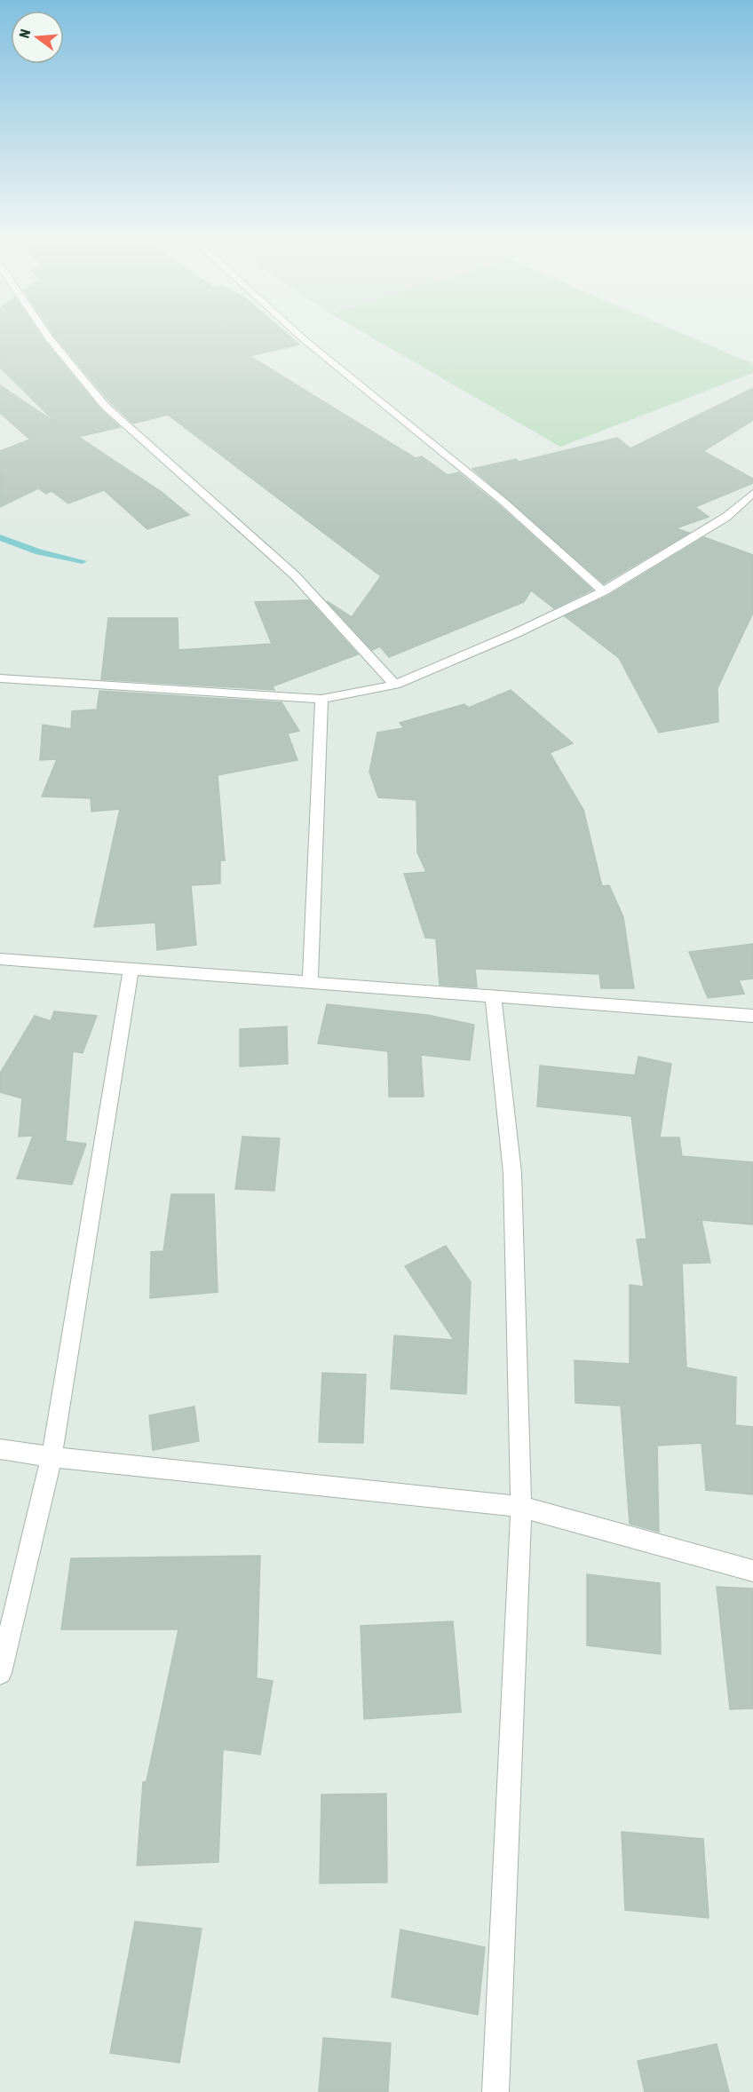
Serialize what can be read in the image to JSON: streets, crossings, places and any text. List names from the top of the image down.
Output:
{
  "north": "left"
}
